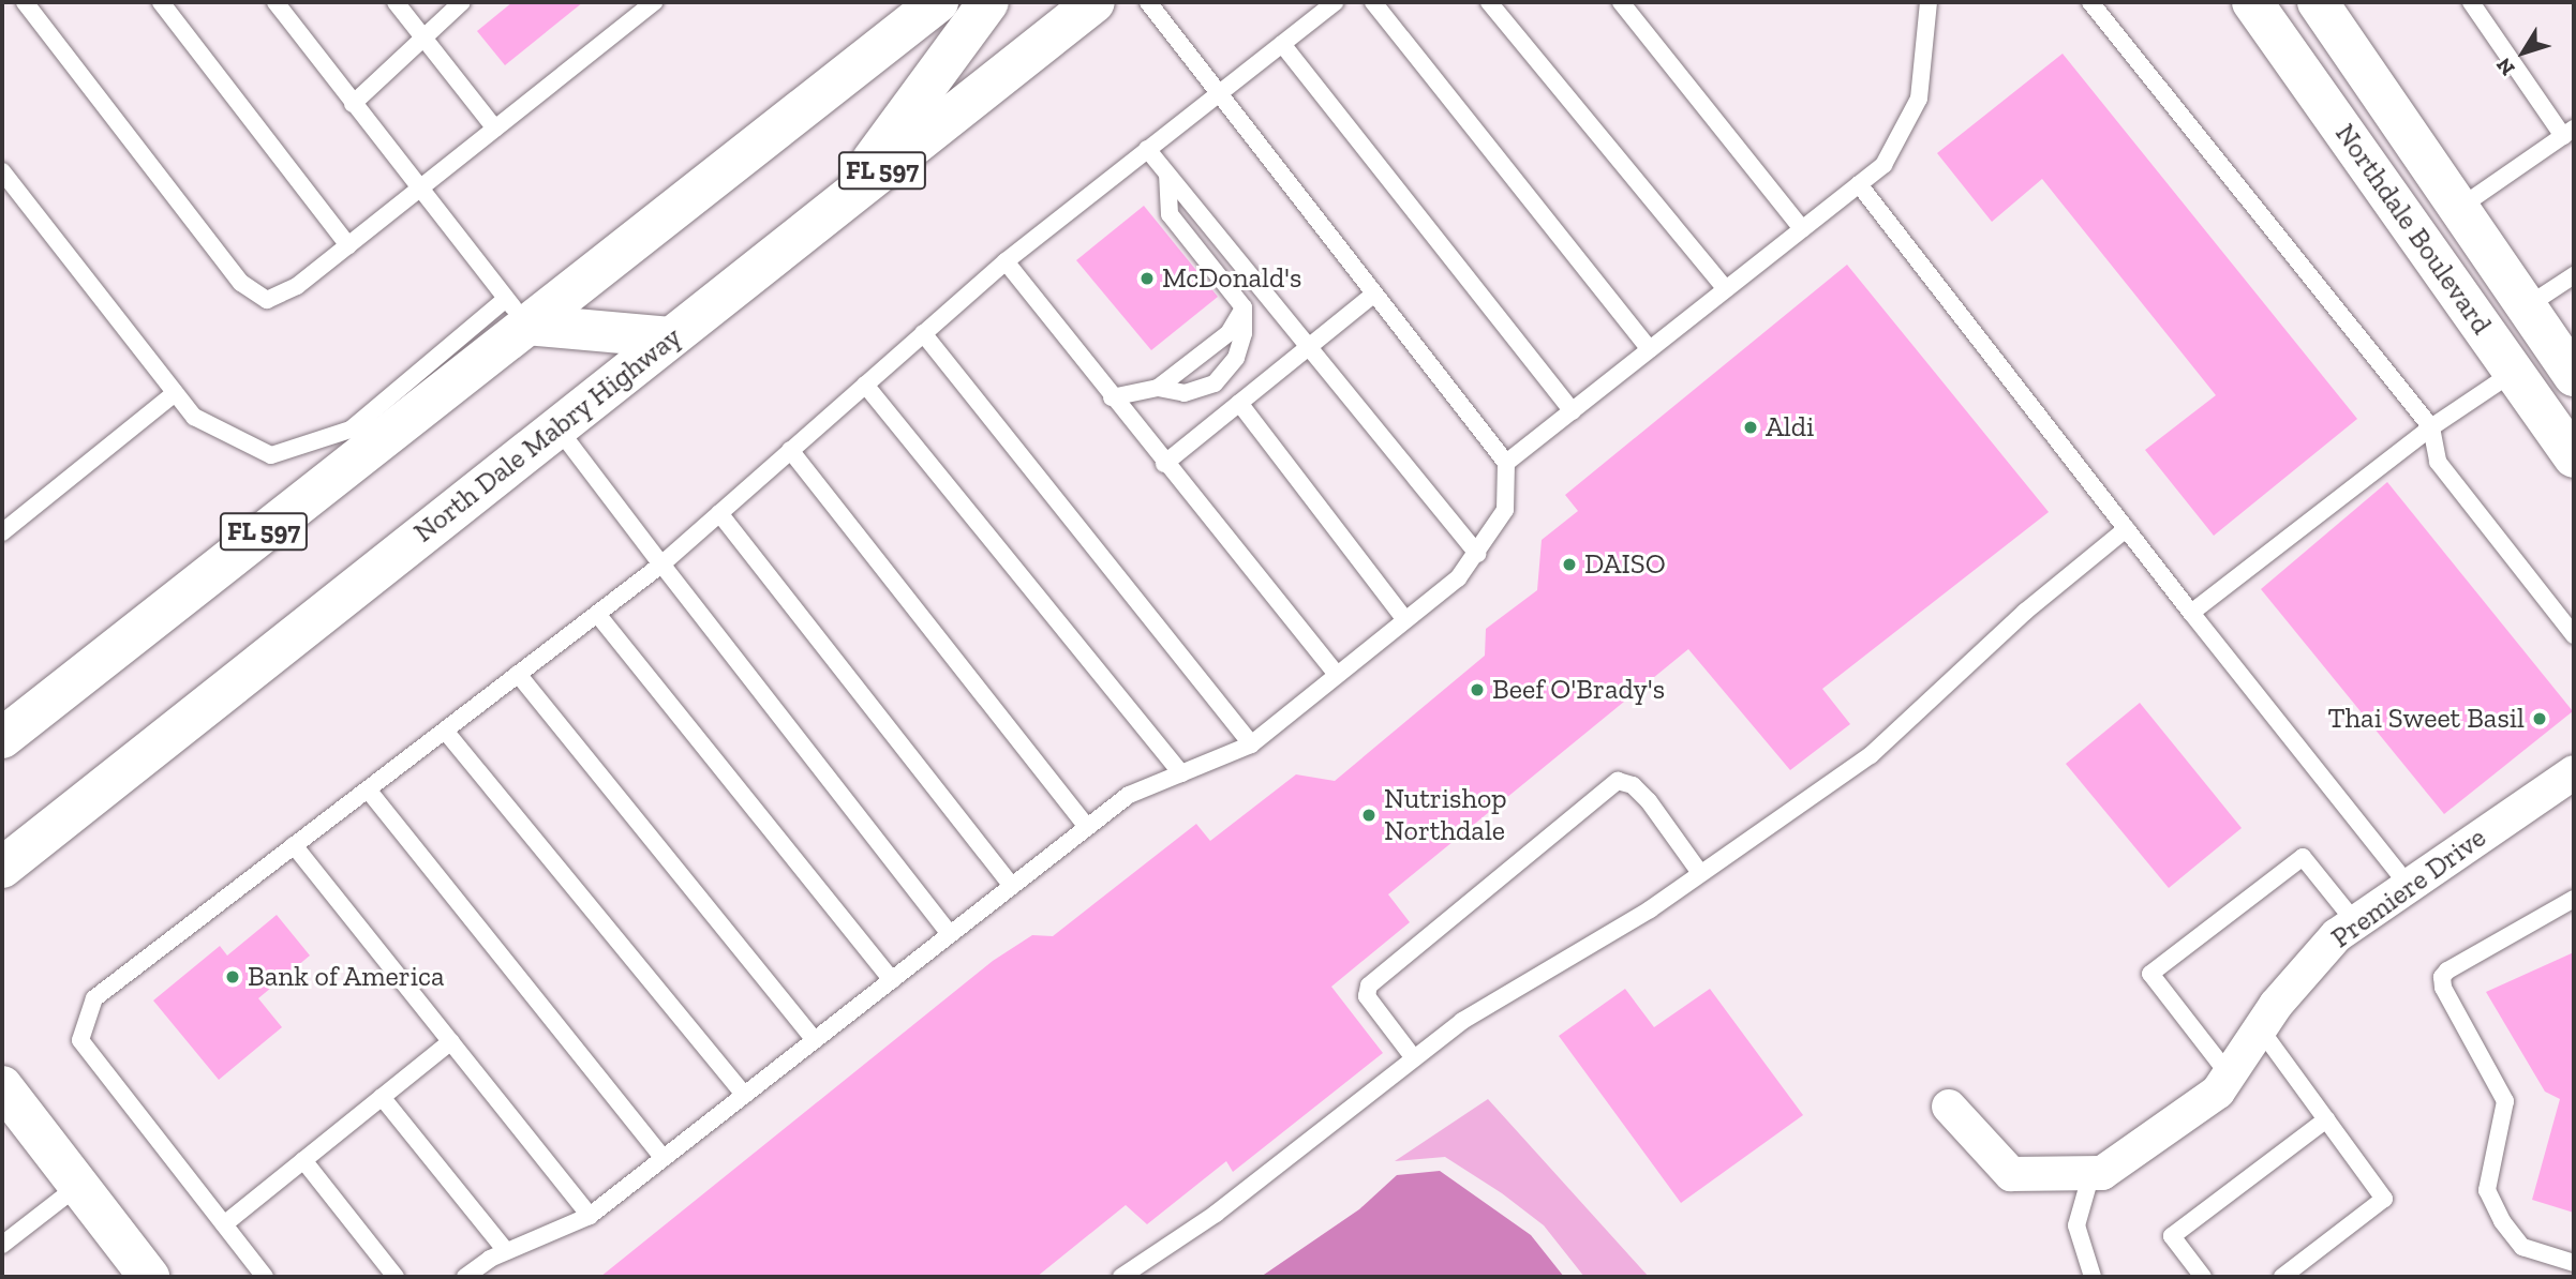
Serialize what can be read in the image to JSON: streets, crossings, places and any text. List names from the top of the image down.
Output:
{
  "streets": {
    "main road": ["FL 597", "Northdale Boulevard", "North Dale Mabry Highway"],
    "street": ["Premiere Drive"]
  },
  "places": [
    "McDonald's",
    "Aldi",
    "DAISO",
    "Beef O'Brady's",
    "Thai Sweet Basil",
    "Nutrishop Northdale",
    "Bank of America"
  ],
  "north": "bottom left"
}
